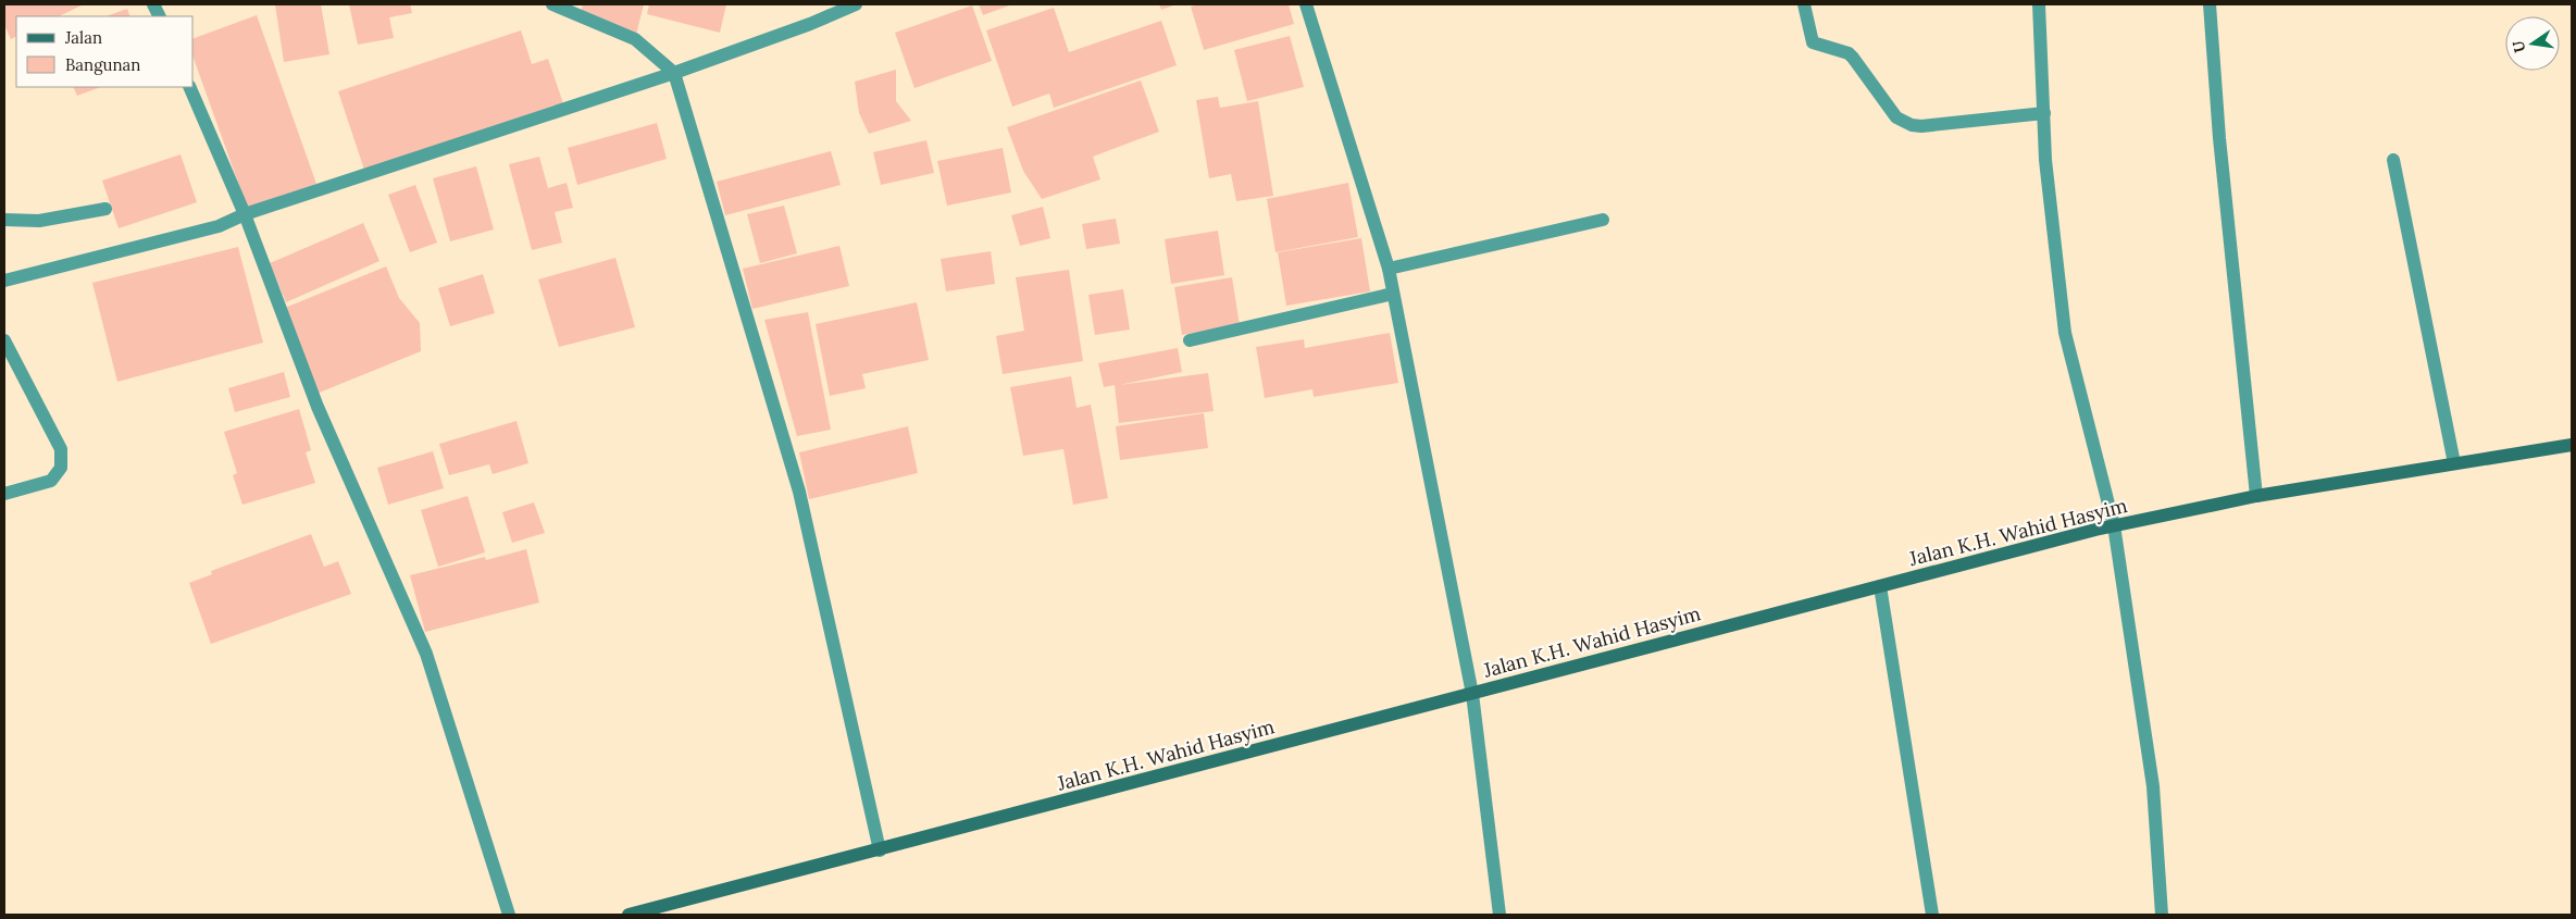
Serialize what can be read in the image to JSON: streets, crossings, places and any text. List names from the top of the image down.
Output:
{
  "streets": {
    "main road": ["Jalan K.H. Wahid Hasyim"]
  },
  "legend": ["Jalan", "Bangunan"],
  "north": "left"
}
